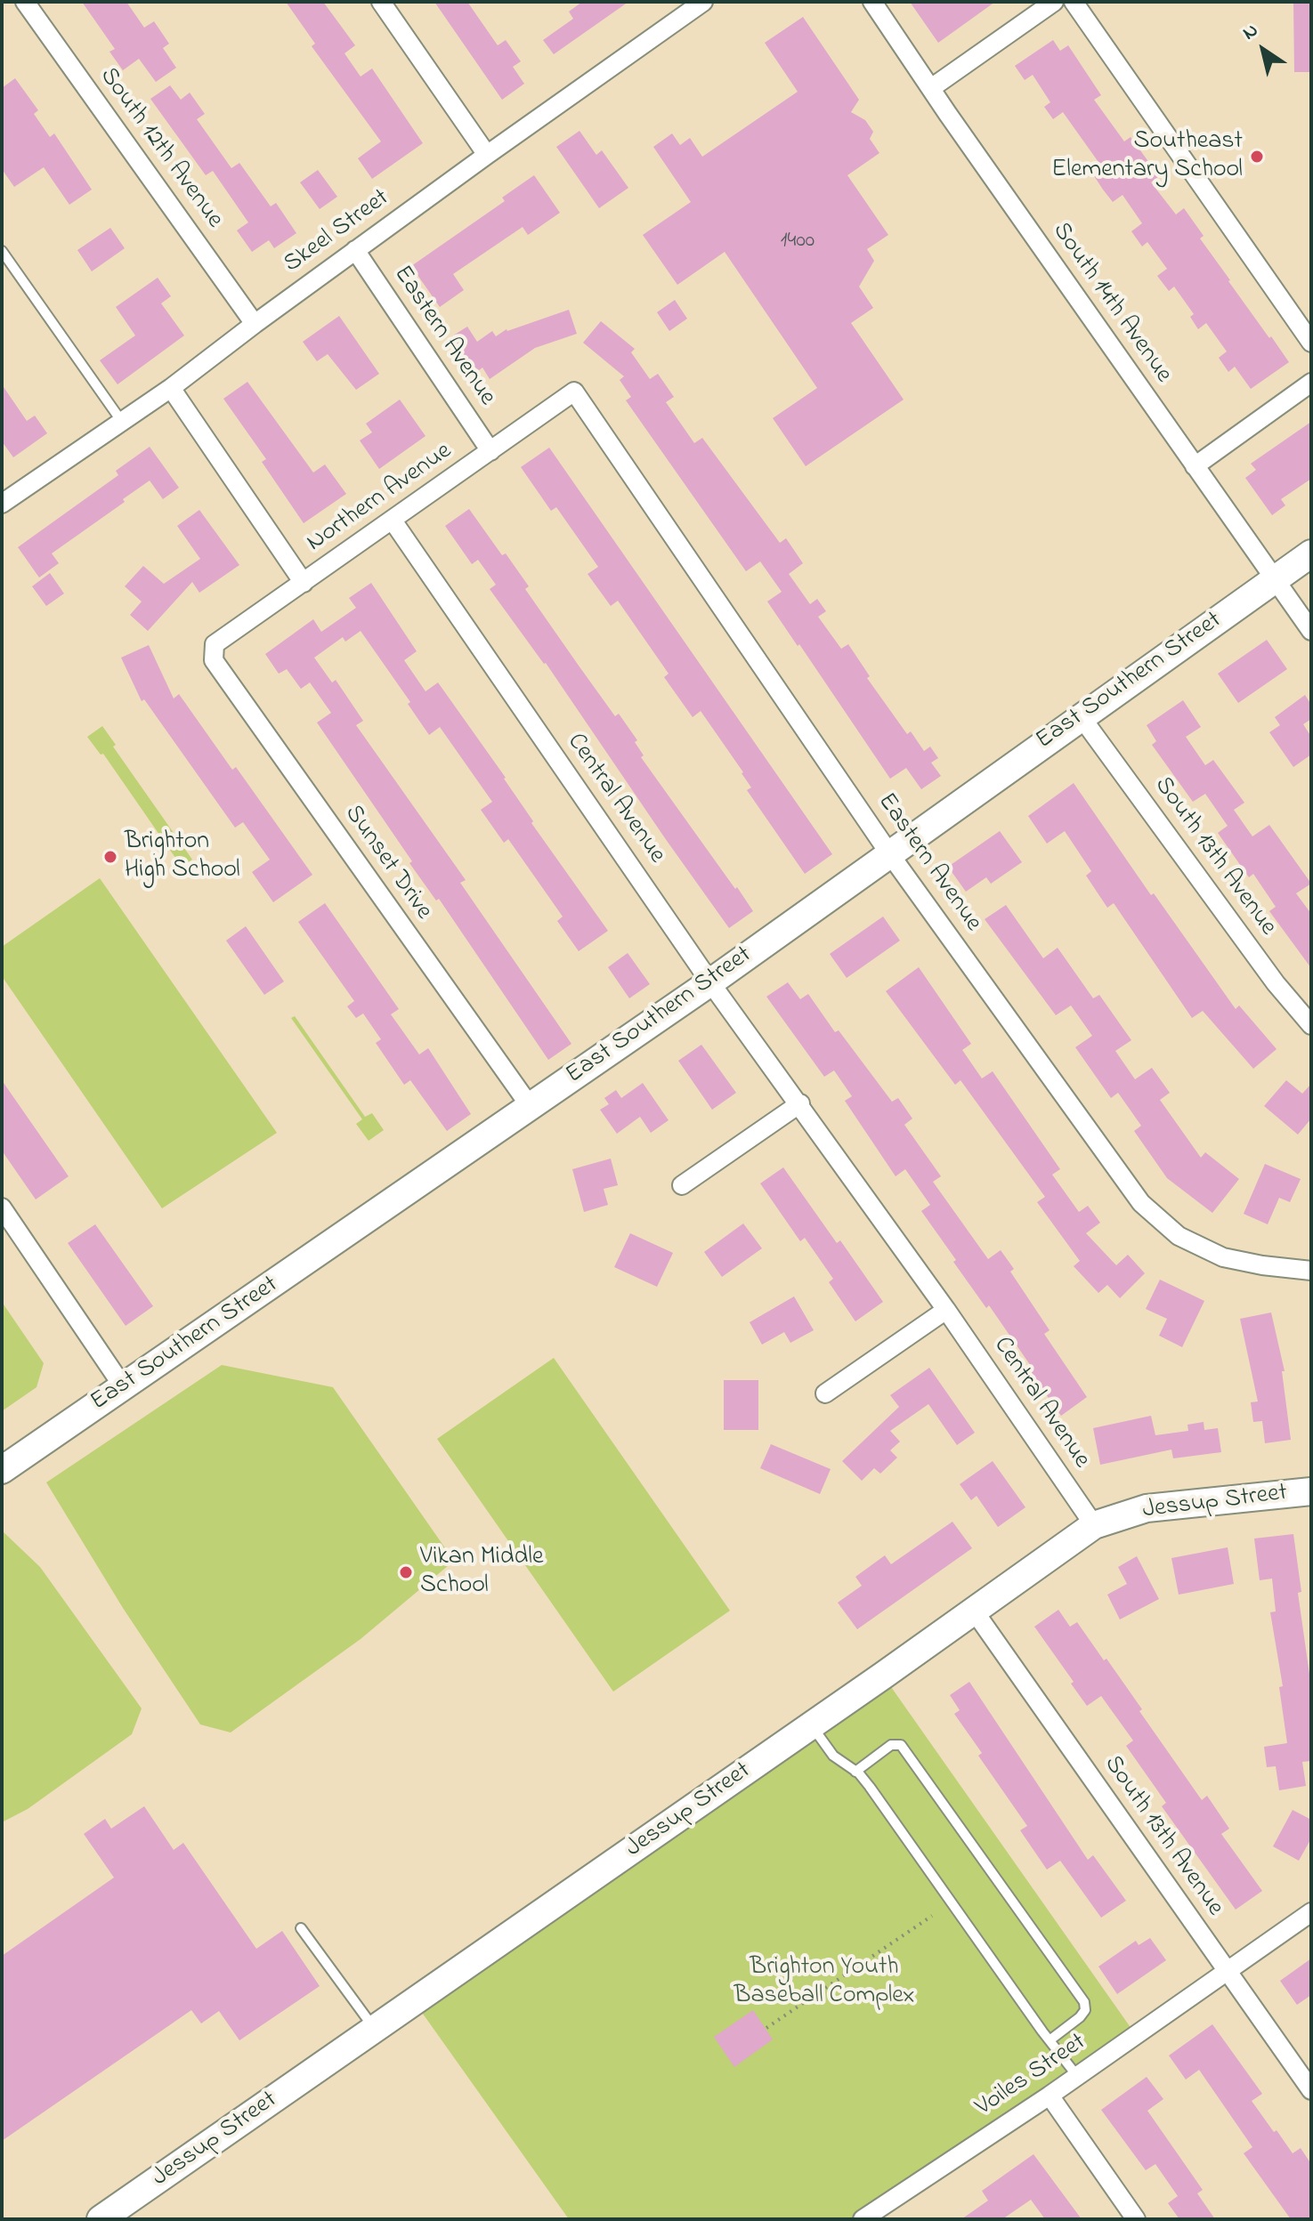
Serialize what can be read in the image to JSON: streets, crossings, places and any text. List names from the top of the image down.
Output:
{
  "streets": {
    "street": [
      "South 12th Avenue",
      "Skeel Street",
      "South 14th Avenue",
      "Eastern Avenue",
      "Northern Avenue",
      "East Southern Street",
      "Central Avenue",
      "South 13th Avenue",
      "Sunset Drive",
      "Jessup Street",
      "Voiles Street"
    ]
  },
  "crossings": [
    ["South 12th Avenue", "Skeel Street"],
    ["Skeel Street", "Eastern Avenue"],
    ["South 14th Avenue", "East Southern Street"],
    ["Eastern Avenue", "Northern Avenue"],
    ["Eastern Avenue", "East Southern Street"],
    ["Northern Avenue", "Central Avenue"],
    ["Northern Avenue", "Sunset Drive"],
    ["East Southern Street", "Central Avenue"],
    ["East Southern Street", "South 13th Avenue"],
    ["East Southern Street", "Sunset Drive"],
    ["Central Avenue", "Jessup Street"],
    ["South 13th Avenue", "Jessup Street"],
    ["South 13th Avenue", "Voiles Street"]
  ],
  "parks": ["Brighton Youth Baseball Complex"],
  "places": ["Southeast Elementary School", "Brighton High School", "Vikan Middle School"],
  "house_numbers": ["1400"],
  "north": "top left"
}
